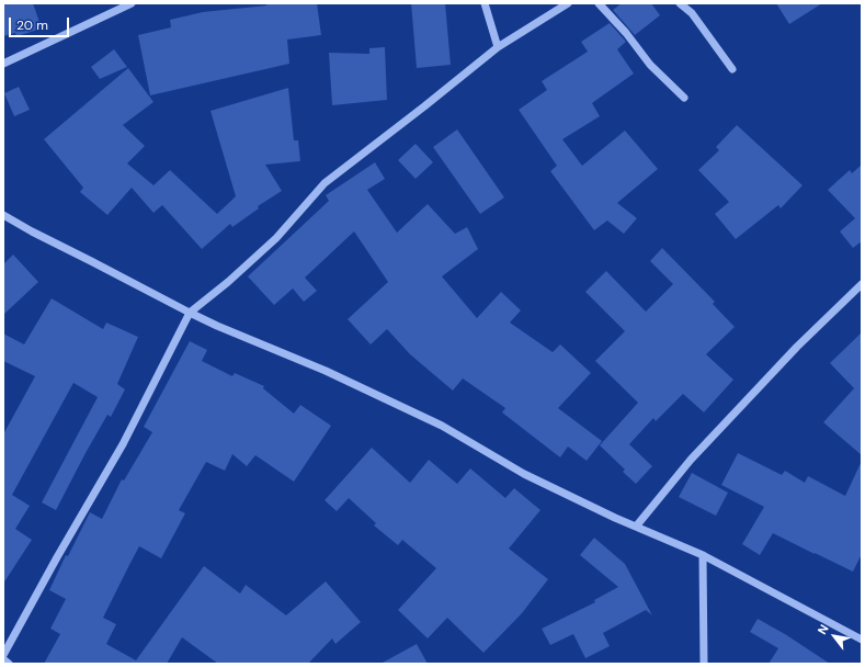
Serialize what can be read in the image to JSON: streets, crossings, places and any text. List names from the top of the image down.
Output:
{
  "scale_bar": "20 m",
  "north": "top left"
}
